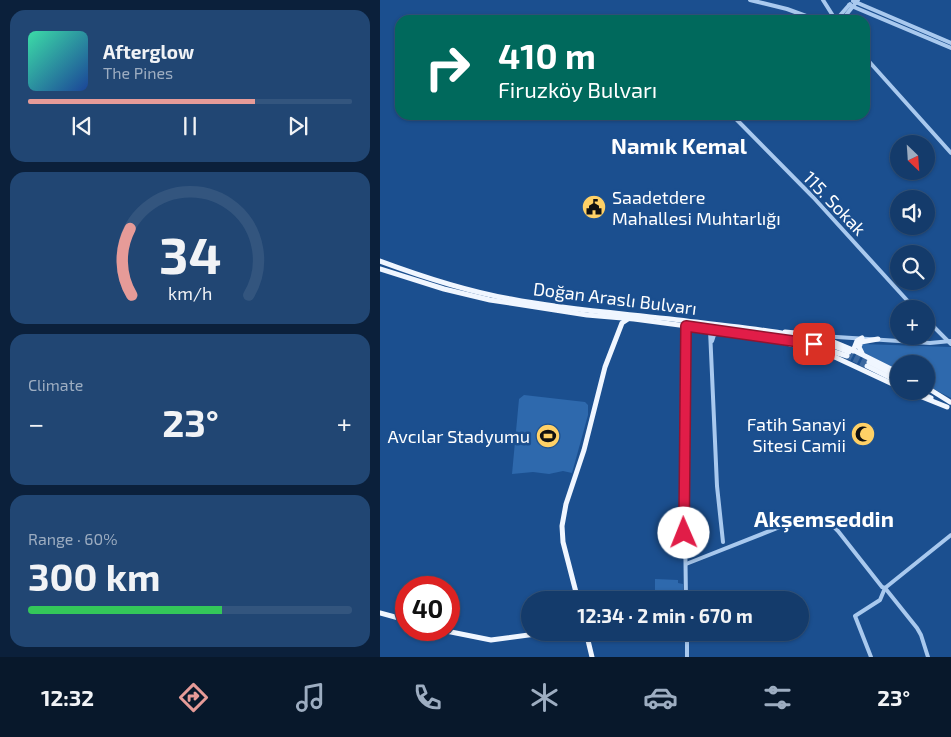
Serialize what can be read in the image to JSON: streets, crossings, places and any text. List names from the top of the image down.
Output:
{
  "streets": {
    "main road": ["Doğan Araslı Bulvarı"],
    "street": ["115. Sokak"]
  },
  "districts": ["Namık Kemal", "Akşemseddin"],
  "places": {
    "public building": ["Saadetdere Mahallesi Muhtarlığı"],
    "mosque": ["Fatih Sanayi Sitesi Camii"],
    "sports": ["Avcılar Stadyumu"]
  },
  "north": "bottom right",
  "page": {
    "turn": ["410 m", "Firuzköy Bulvarı"],
    "song": ["Afterglow", "The Pines"],
    "map_buttons": ["+", "−"],
    "tile": [
      "Climate",
      ["Range · 60%", "300 km"]
    ],
    "heat": ["−", "23°", "+"],
    "limit": "40",
    "trip": "12:34 · 2 min · 670 m",
    "tabs": ["12:32", "23°"],
    "gauge": ["34", "km/h"]
  }
}
